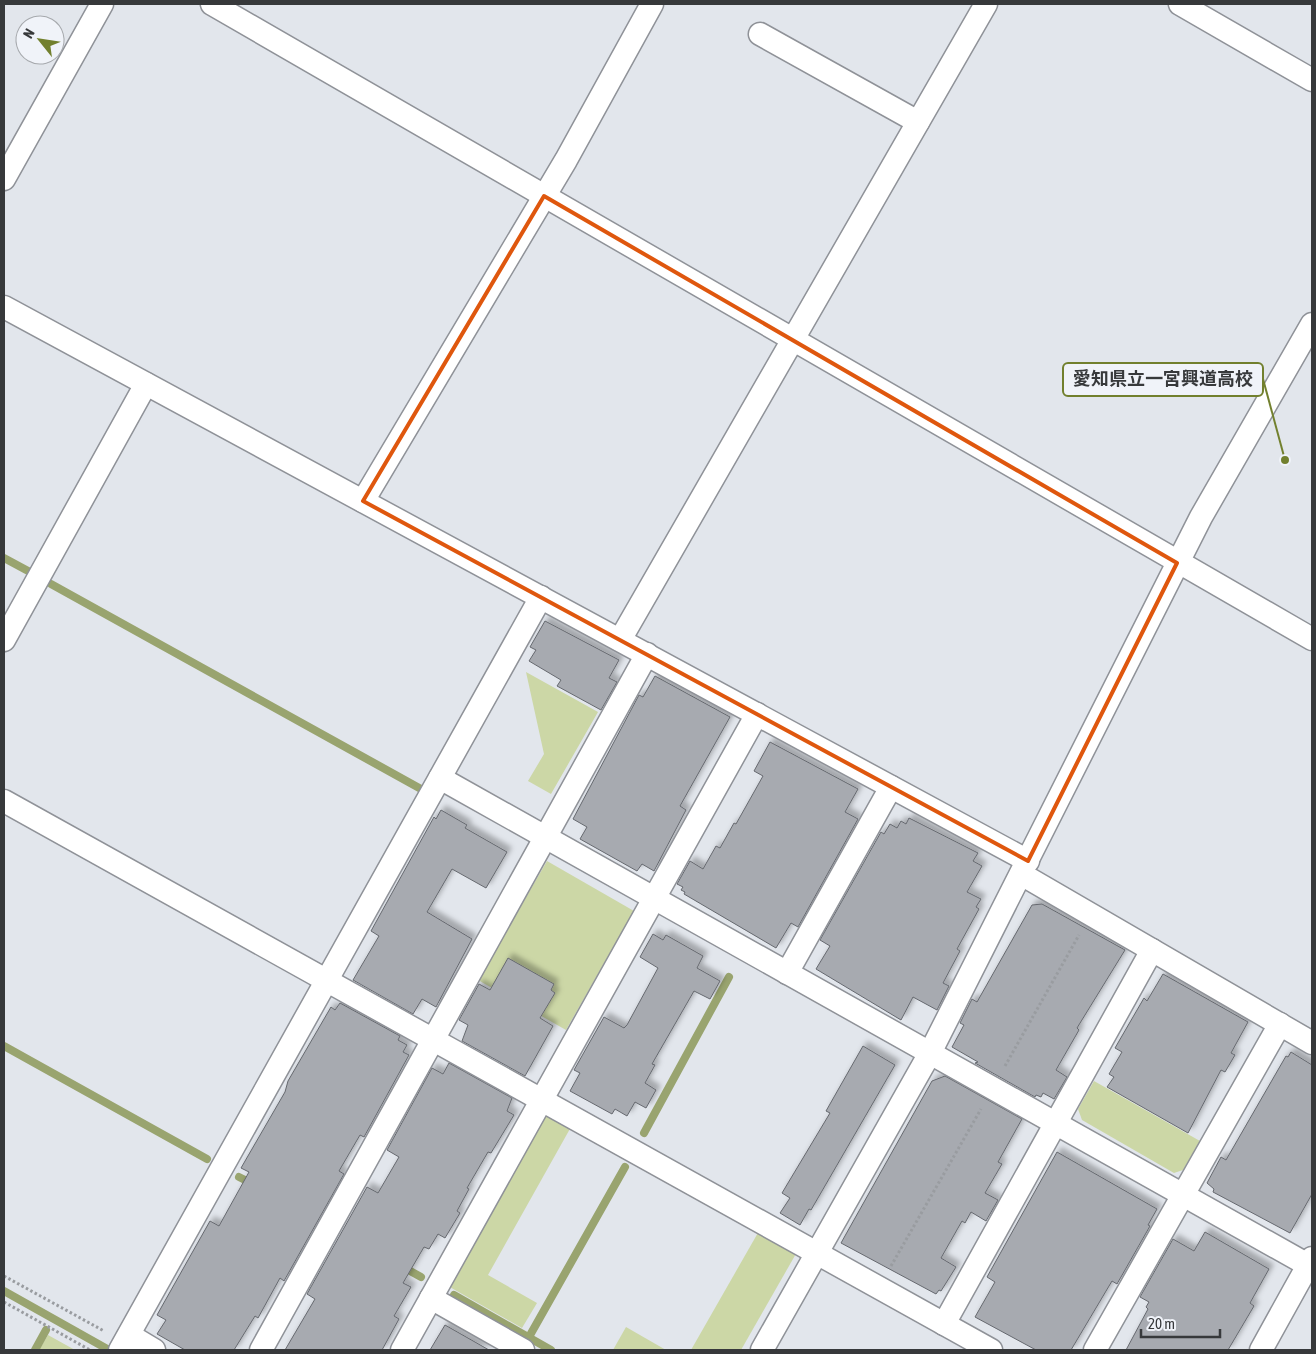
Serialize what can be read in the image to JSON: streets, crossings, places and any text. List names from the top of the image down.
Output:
{
  "places": ["愛知県立一宮興道高校"],
  "scale_bar": "20 m",
  "north": "top left"
}
